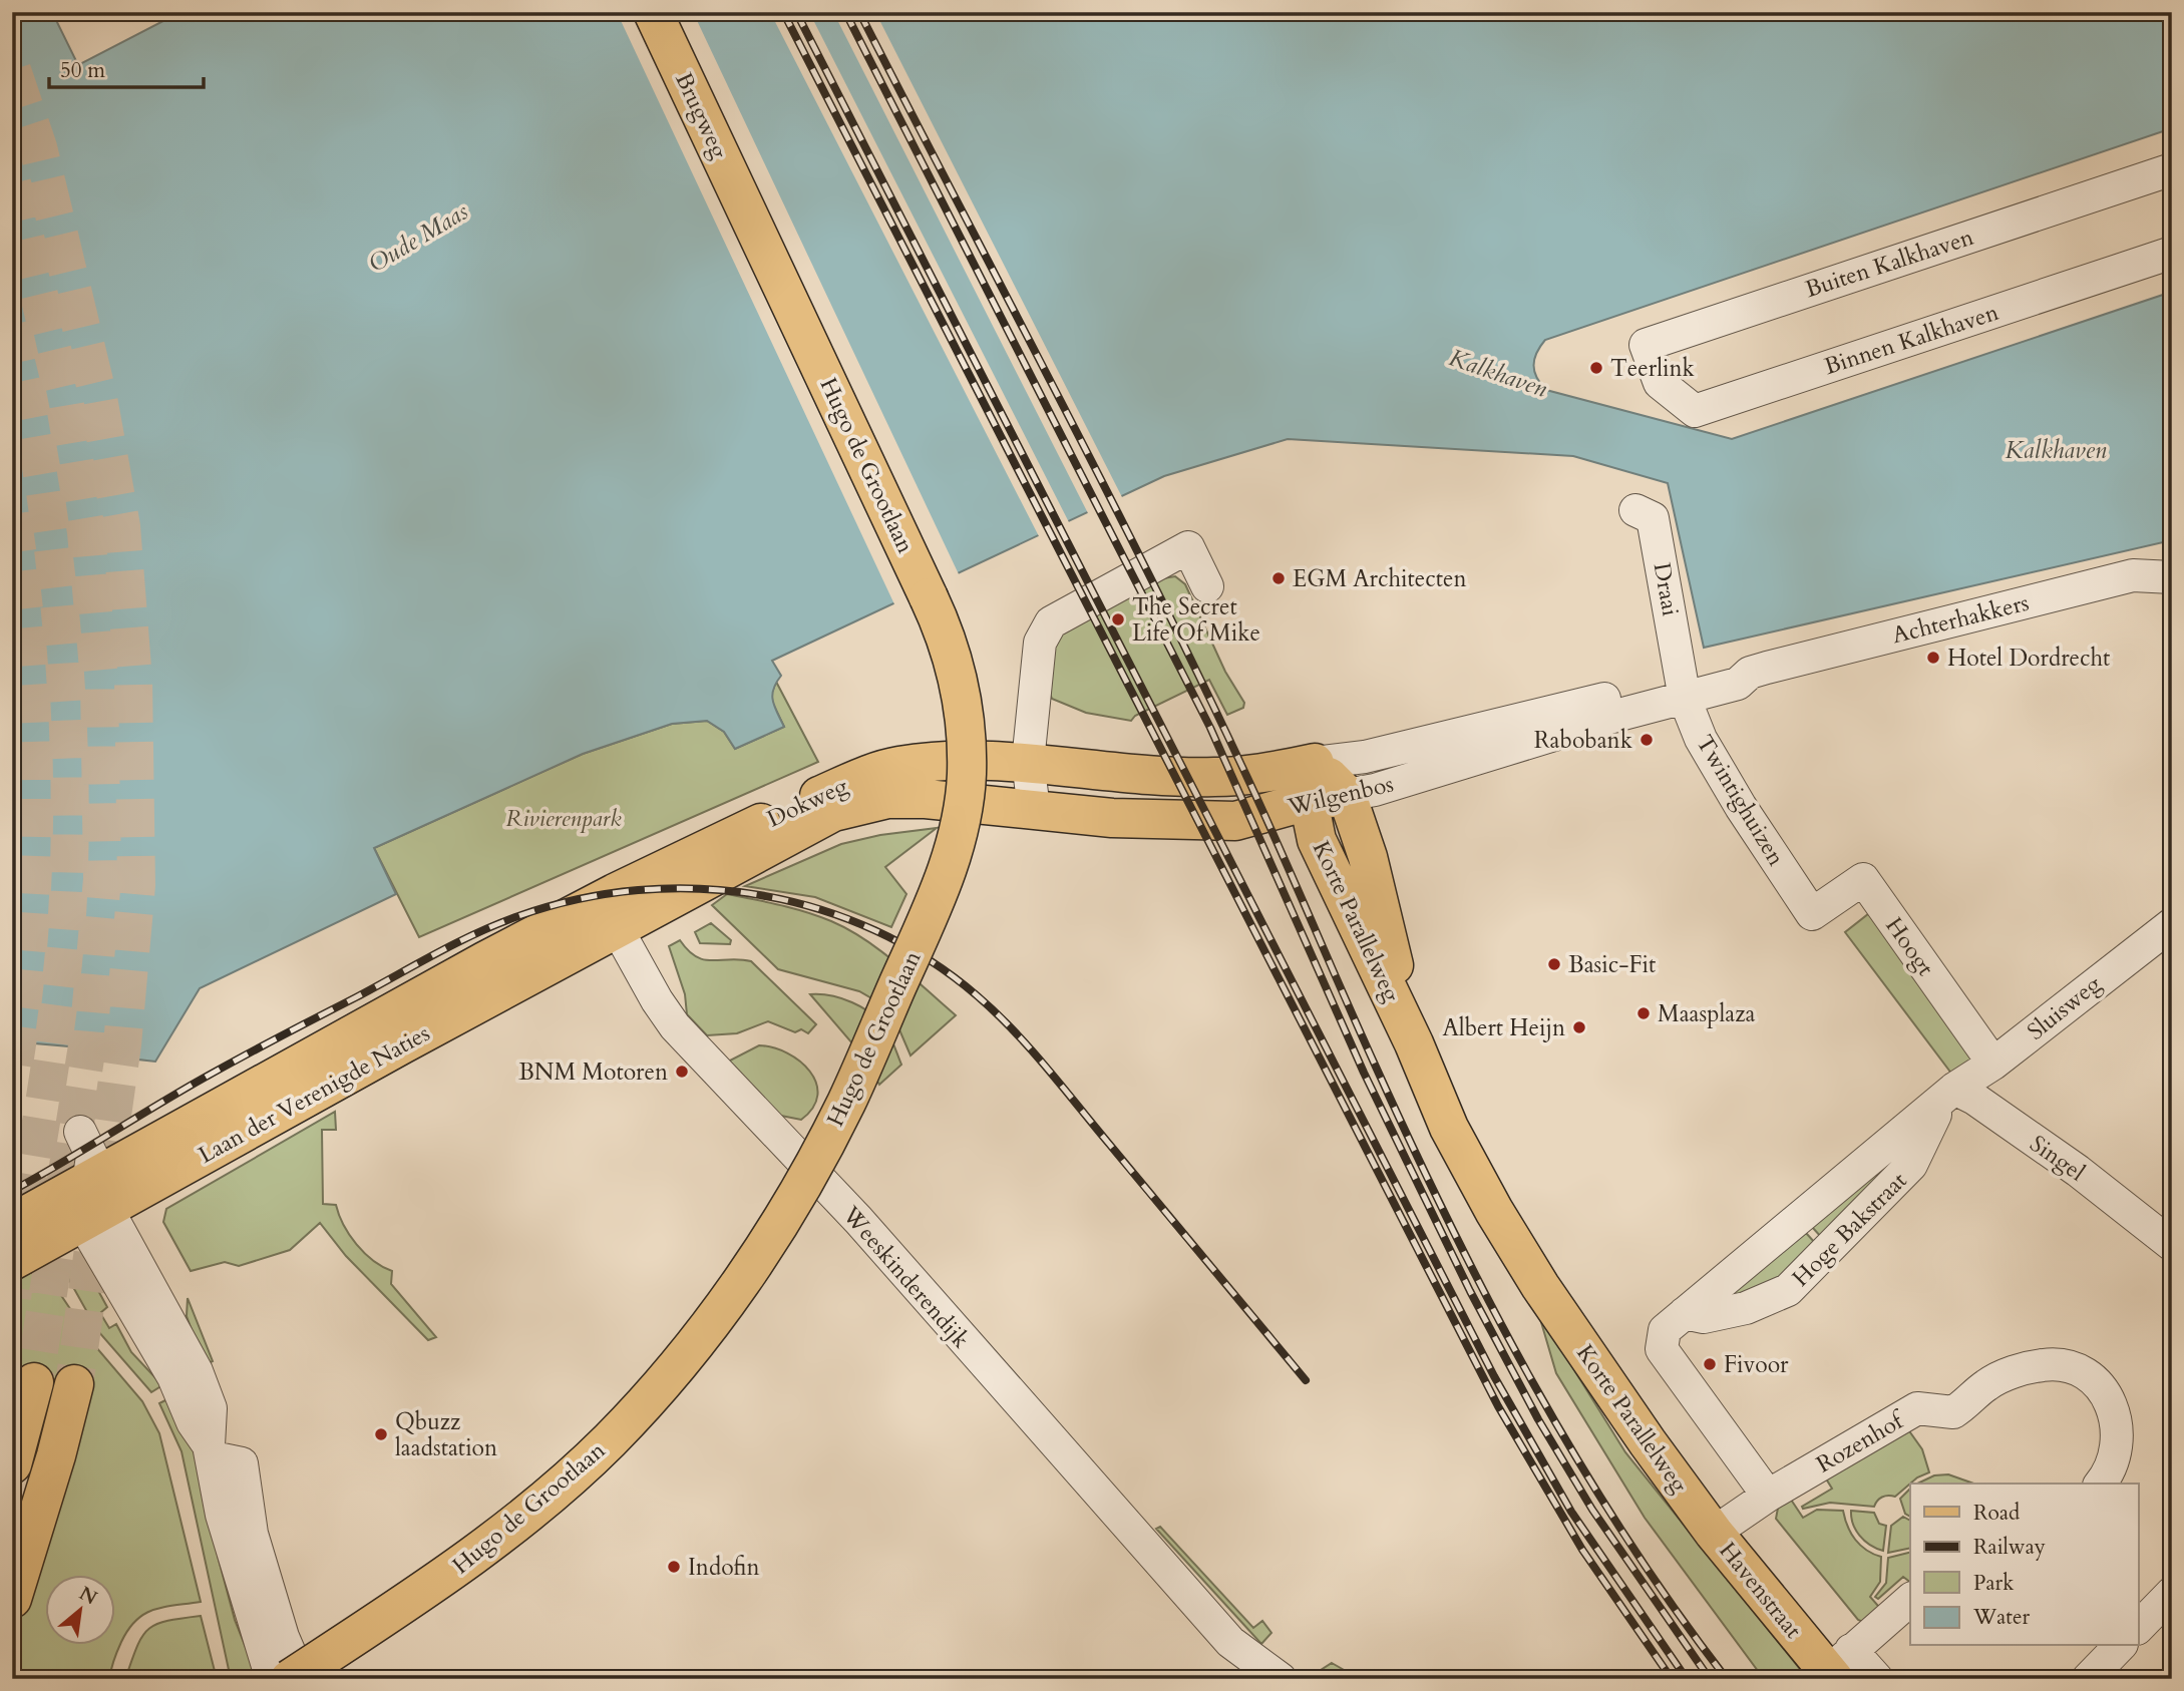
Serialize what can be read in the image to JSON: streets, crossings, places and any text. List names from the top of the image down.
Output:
{
  "streets": {
    "main road": [
      "Brugweg",
      "Hugo de Grootlaan",
      "Wilgenbos",
      "Dokweg",
      "Korte Parallelweg",
      "Laan der Verenigde Naties",
      "Havenstraat"
    ],
    "street": [
      "Buiten Kalkhaven",
      "Binnen Kalkhaven",
      "Draai",
      "Achterhakkers",
      "Twintighuizen",
      "Hoogt",
      "Sluisweg",
      "Singel",
      "Hoge Bakstraat",
      "Weeskinderendijk",
      "Rozenhof"
    ]
  },
  "crossings": [
    ["Brugweg", "Hugo de Grootlaan"],
    ["Buiten Kalkhaven", "Binnen Kalkhaven"],
    ["Draai", "Achterhakkers"],
    ["Draai", "Wilgenbos"],
    ["Draai", "Twintighuizen"],
    ["Achterhakkers", "Wilgenbos"],
    ["Achterhakkers", "Twintighuizen"],
    ["Wilgenbos", "Twintighuizen"],
    ["Wilgenbos", "Dokweg"],
    ["Wilgenbos", "Korte Parallelweg"],
    ["Twintighuizen", "Hoogt"],
    ["Dokweg", "Laan der Verenigde Naties"],
    ["Dokweg", "Weeskinderendijk"],
    ["Korte Parallelweg", "Rozenhof"],
    ["Korte Parallelweg", "Havenstraat"],
    ["Hoogt", "Sluisweg"],
    ["Sluisweg", "Singel"],
    ["Sluisweg", "Hoge Bakstraat"],
    ["Laan der Verenigde Naties", "Weeskinderendijk"],
    ["Singel", "Hoge Bakstraat"],
    ["Hoge Bakstraat", "Rozenhof"],
    ["Rozenhof", "Havenstraat"]
  ],
  "water": ["Oude Maas", "Kalkhaven"],
  "parks": ["Rivierenpark"],
  "places": [
    "Teerlink",
    "EGM Architecten",
    "The Secret Life Of Mike",
    "Hotel Dordrecht",
    "Rabobank",
    "Basic-Fit",
    "Maasplaza",
    "Albert Heijn",
    "BNM Motoren",
    "Fivoor",
    "Qbuzz laadstation",
    "Indofin"
  ],
  "legend": [
    "Road",
    "Railway",
    "Park",
    "Water"
  ],
  "scale_bar": "50 m",
  "north": "top right"
}
